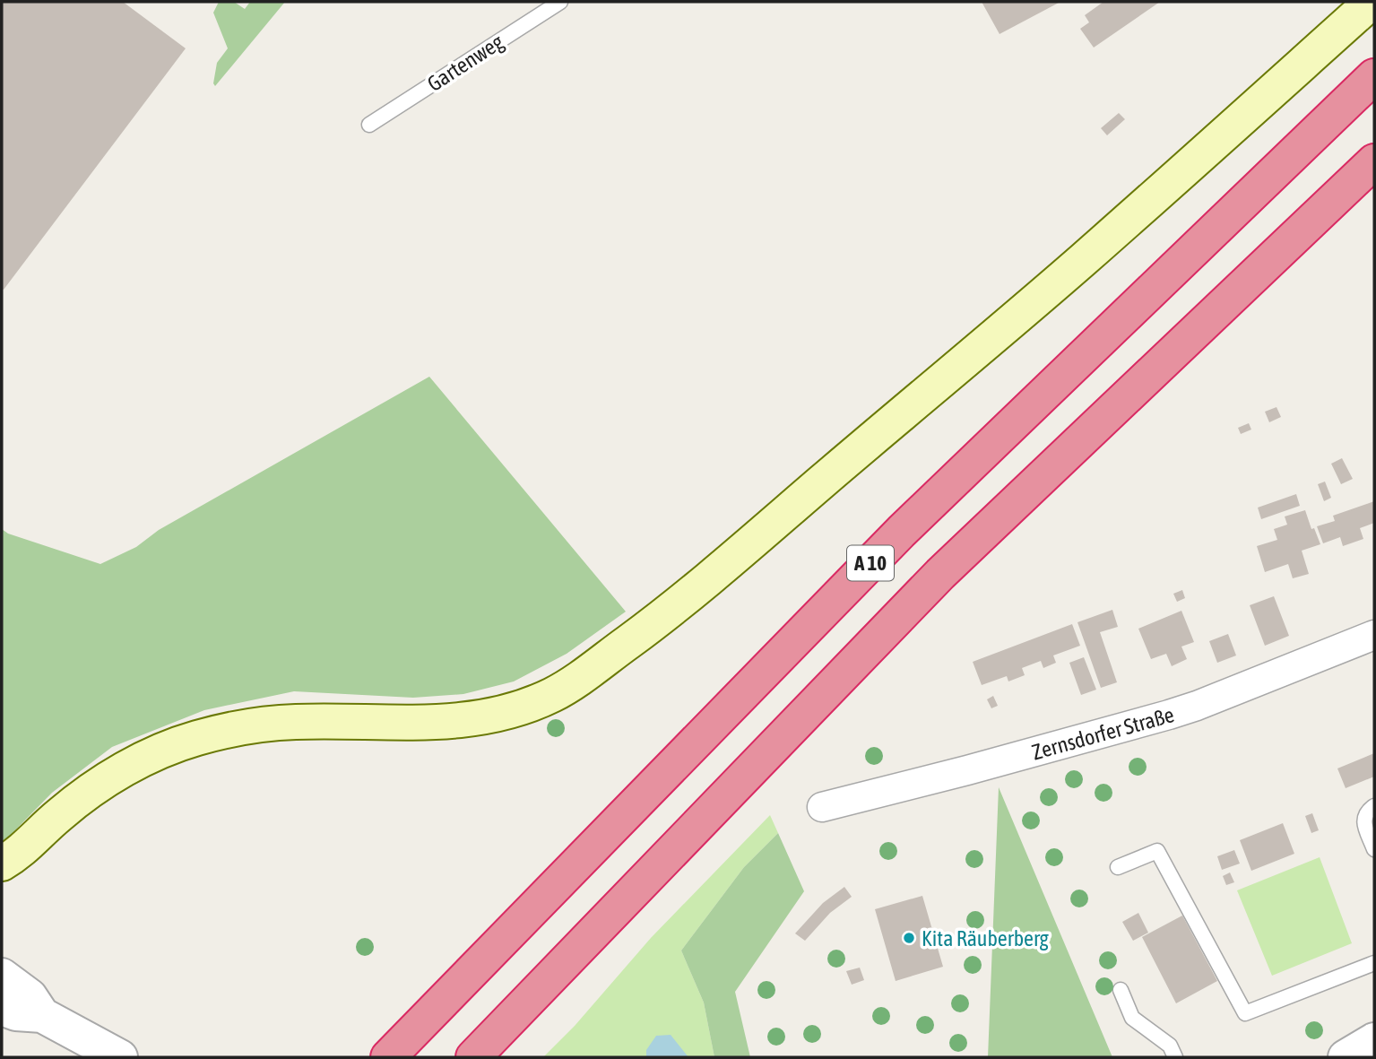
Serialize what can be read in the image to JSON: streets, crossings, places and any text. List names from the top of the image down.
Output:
{
  "streets": {
    "highway": ["A 10"],
    "street": ["Zernsdorfer Straße"],
    "lane": ["Gartenweg"]
  },
  "places": ["Kita Räuberberg"]
}
